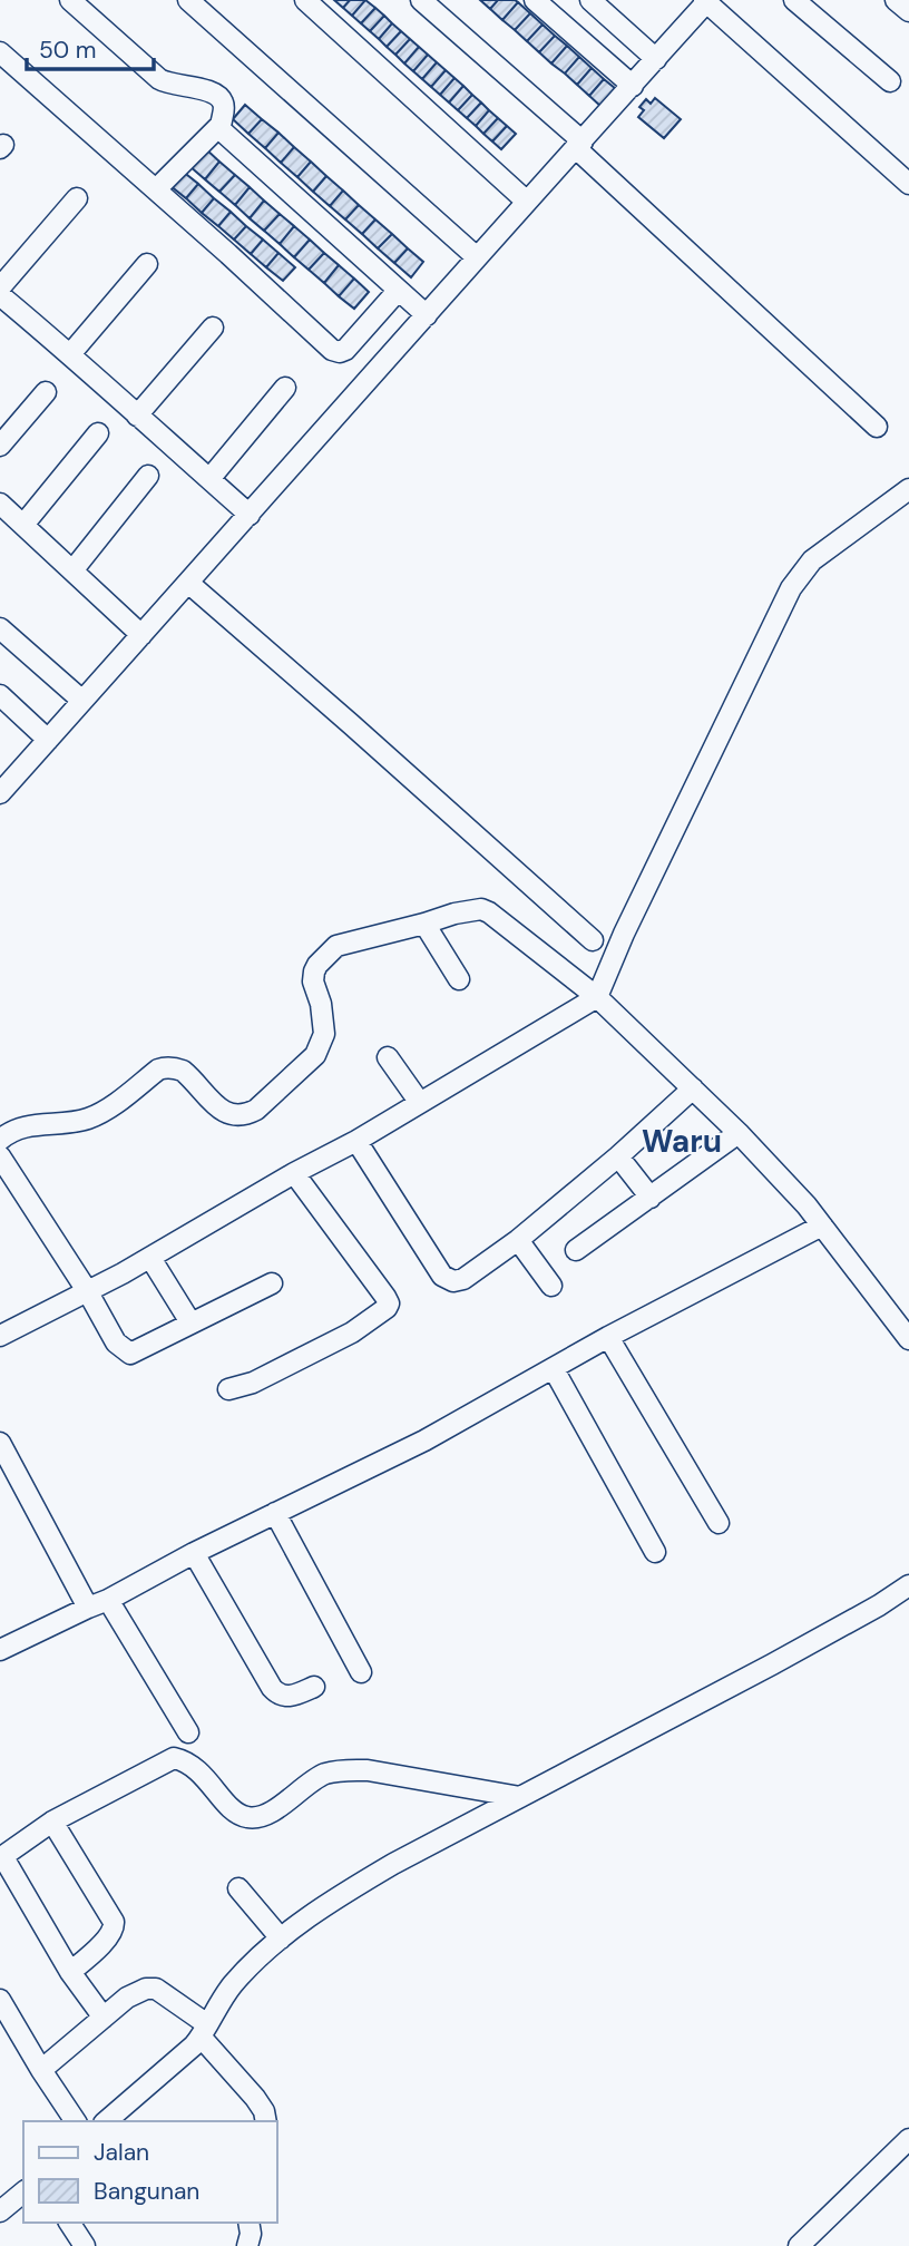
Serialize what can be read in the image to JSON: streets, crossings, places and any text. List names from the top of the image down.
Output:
{
  "districts": ["Waru"],
  "legend": ["Jalan", "Bangunan"],
  "scale_bar": "50 m"
}
